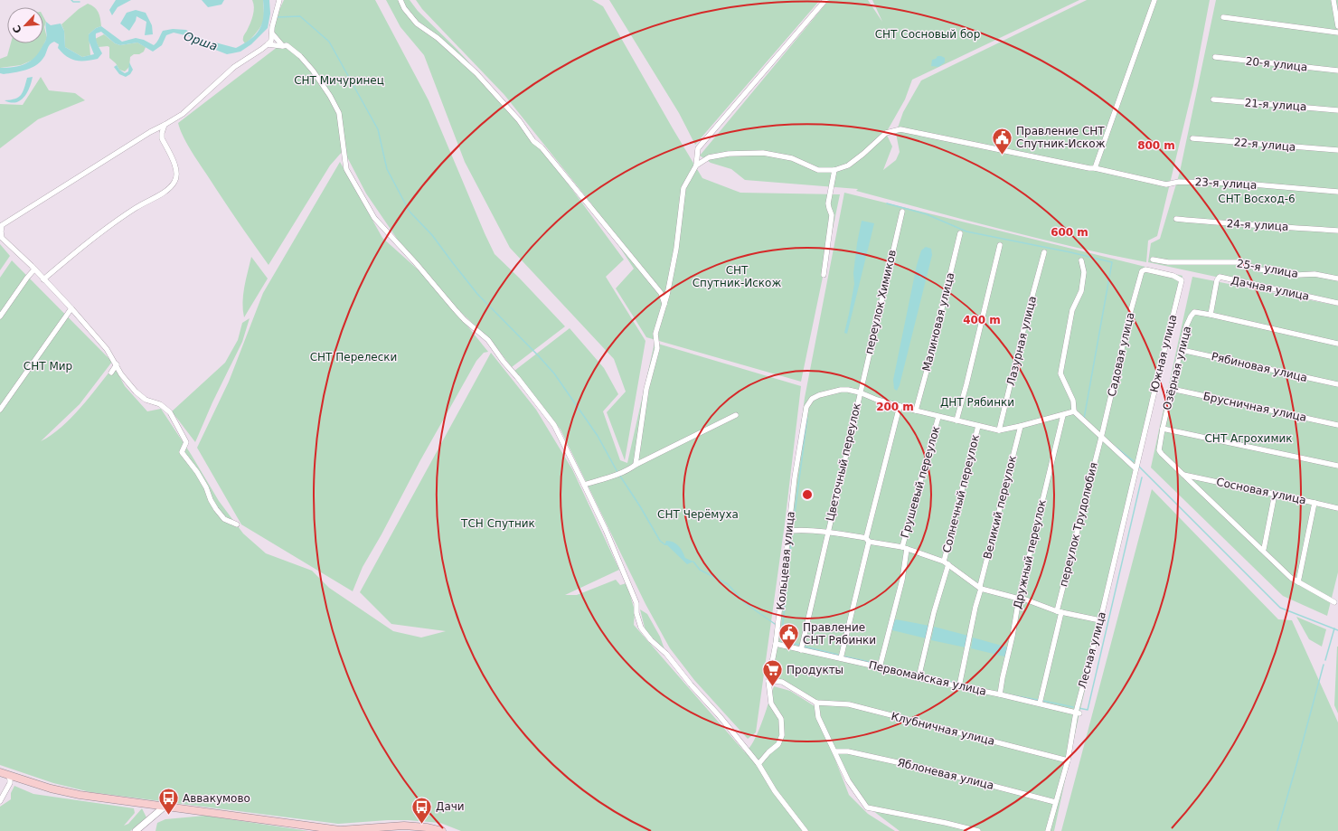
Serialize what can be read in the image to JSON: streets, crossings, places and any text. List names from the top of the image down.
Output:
{
  "streets": {
    "street": [
      "20-я улица",
      "21-я улица",
      "22-я улица",
      "23-я улица",
      "24-я улица",
      "25-я улица",
      "Дачная улица",
      "переулок Химиков",
      "Малиновая улица",
      "Лазурная улица",
      "Южная улица",
      "Садовая улица",
      "Рябиновая улица",
      "Озёрная улица",
      "Брусничная улица",
      "Цветочный переулок",
      "Грушевый переулок",
      "Сосновая улица",
      "Солнечный переулок",
      "Великий переулок",
      "переулок Трудолюбия",
      "Дружный переулок",
      "Кольцевая улица",
      "Лесная улица",
      "Первомайская улица",
      "Клубничная улица",
      "Яблоневая улица"
    ]
  },
  "crossings": [
    ["Дачная улица", "Озёрная улица"],
    ["переулок Химиков", "Цветочный переулок"],
    ["переулок Химиков", "Кольцевая улица"],
    ["Малиновая улица", "Кольцевая улица"],
    ["Лазурная улица", "Кольцевая улица"],
    ["Южная улица", "Садовая улица"],
    ["Южная улица", "Лесная улица"],
    ["Садовая улица", "переулок Трудолюбия"],
    ["Рябиновая улица", "Озёрная улица"],
    ["Озёрная улица", "Брусничная улица"],
    ["Озёрная улица", "Сосновая улица"],
    ["Цветочный переулок", "Кольцевая улица"],
    ["Цветочный переулок", "Первомайская улица"],
    ["Грушевый переулок", "Кольцевая улица"],
    ["Грушевый переулок", "Первомайская улица"],
    ["Солнечный переулок", "Кольцевая улица"],
    ["Солнечный переулок", "Первомайская улица"],
    ["Великий переулок", "Кольцевая улица"],
    ["Великий переулок", "Первомайская улица"],
    ["переулок Трудолюбия", "Первомайская улица"],
    ["Дружный переулок", "Кольцевая улица"],
    ["Дружный переулок", "Первомайская улица"],
    ["Кольцевая улица", "Первомайская улица"],
    ["Лесная улица", "Первомайская улица"],
    ["Лесная улица", "Клубничная улица"],
    ["Лесная улица", "Яблоневая улица"]
  ],
  "water": ["Орша"],
  "parks": [
    "СНТ Сосновый бор",
    "СНТ Мичуринец",
    "СНТ Восход-6",
    "СНТ Спутник-Искож",
    "СНТ Перелески",
    "СНТ Мир",
    "ДНТ Рябинки",
    "СНТ Агрохимик",
    "СНТ Черёмуха",
    "ТСН Спутник"
  ],
  "places": {
    "public building": ["Правление СНТ Спутник-Искож", "Правление СНТ Рябинки"],
    "supermarket": ["Продукты"],
    "bus stop": ["Аввакумово", "Дачи"]
  },
  "north": "bottom left",
  "rings": [
    "800 m",
    "600 m",
    "400 m",
    "200 m"
  ]
}
